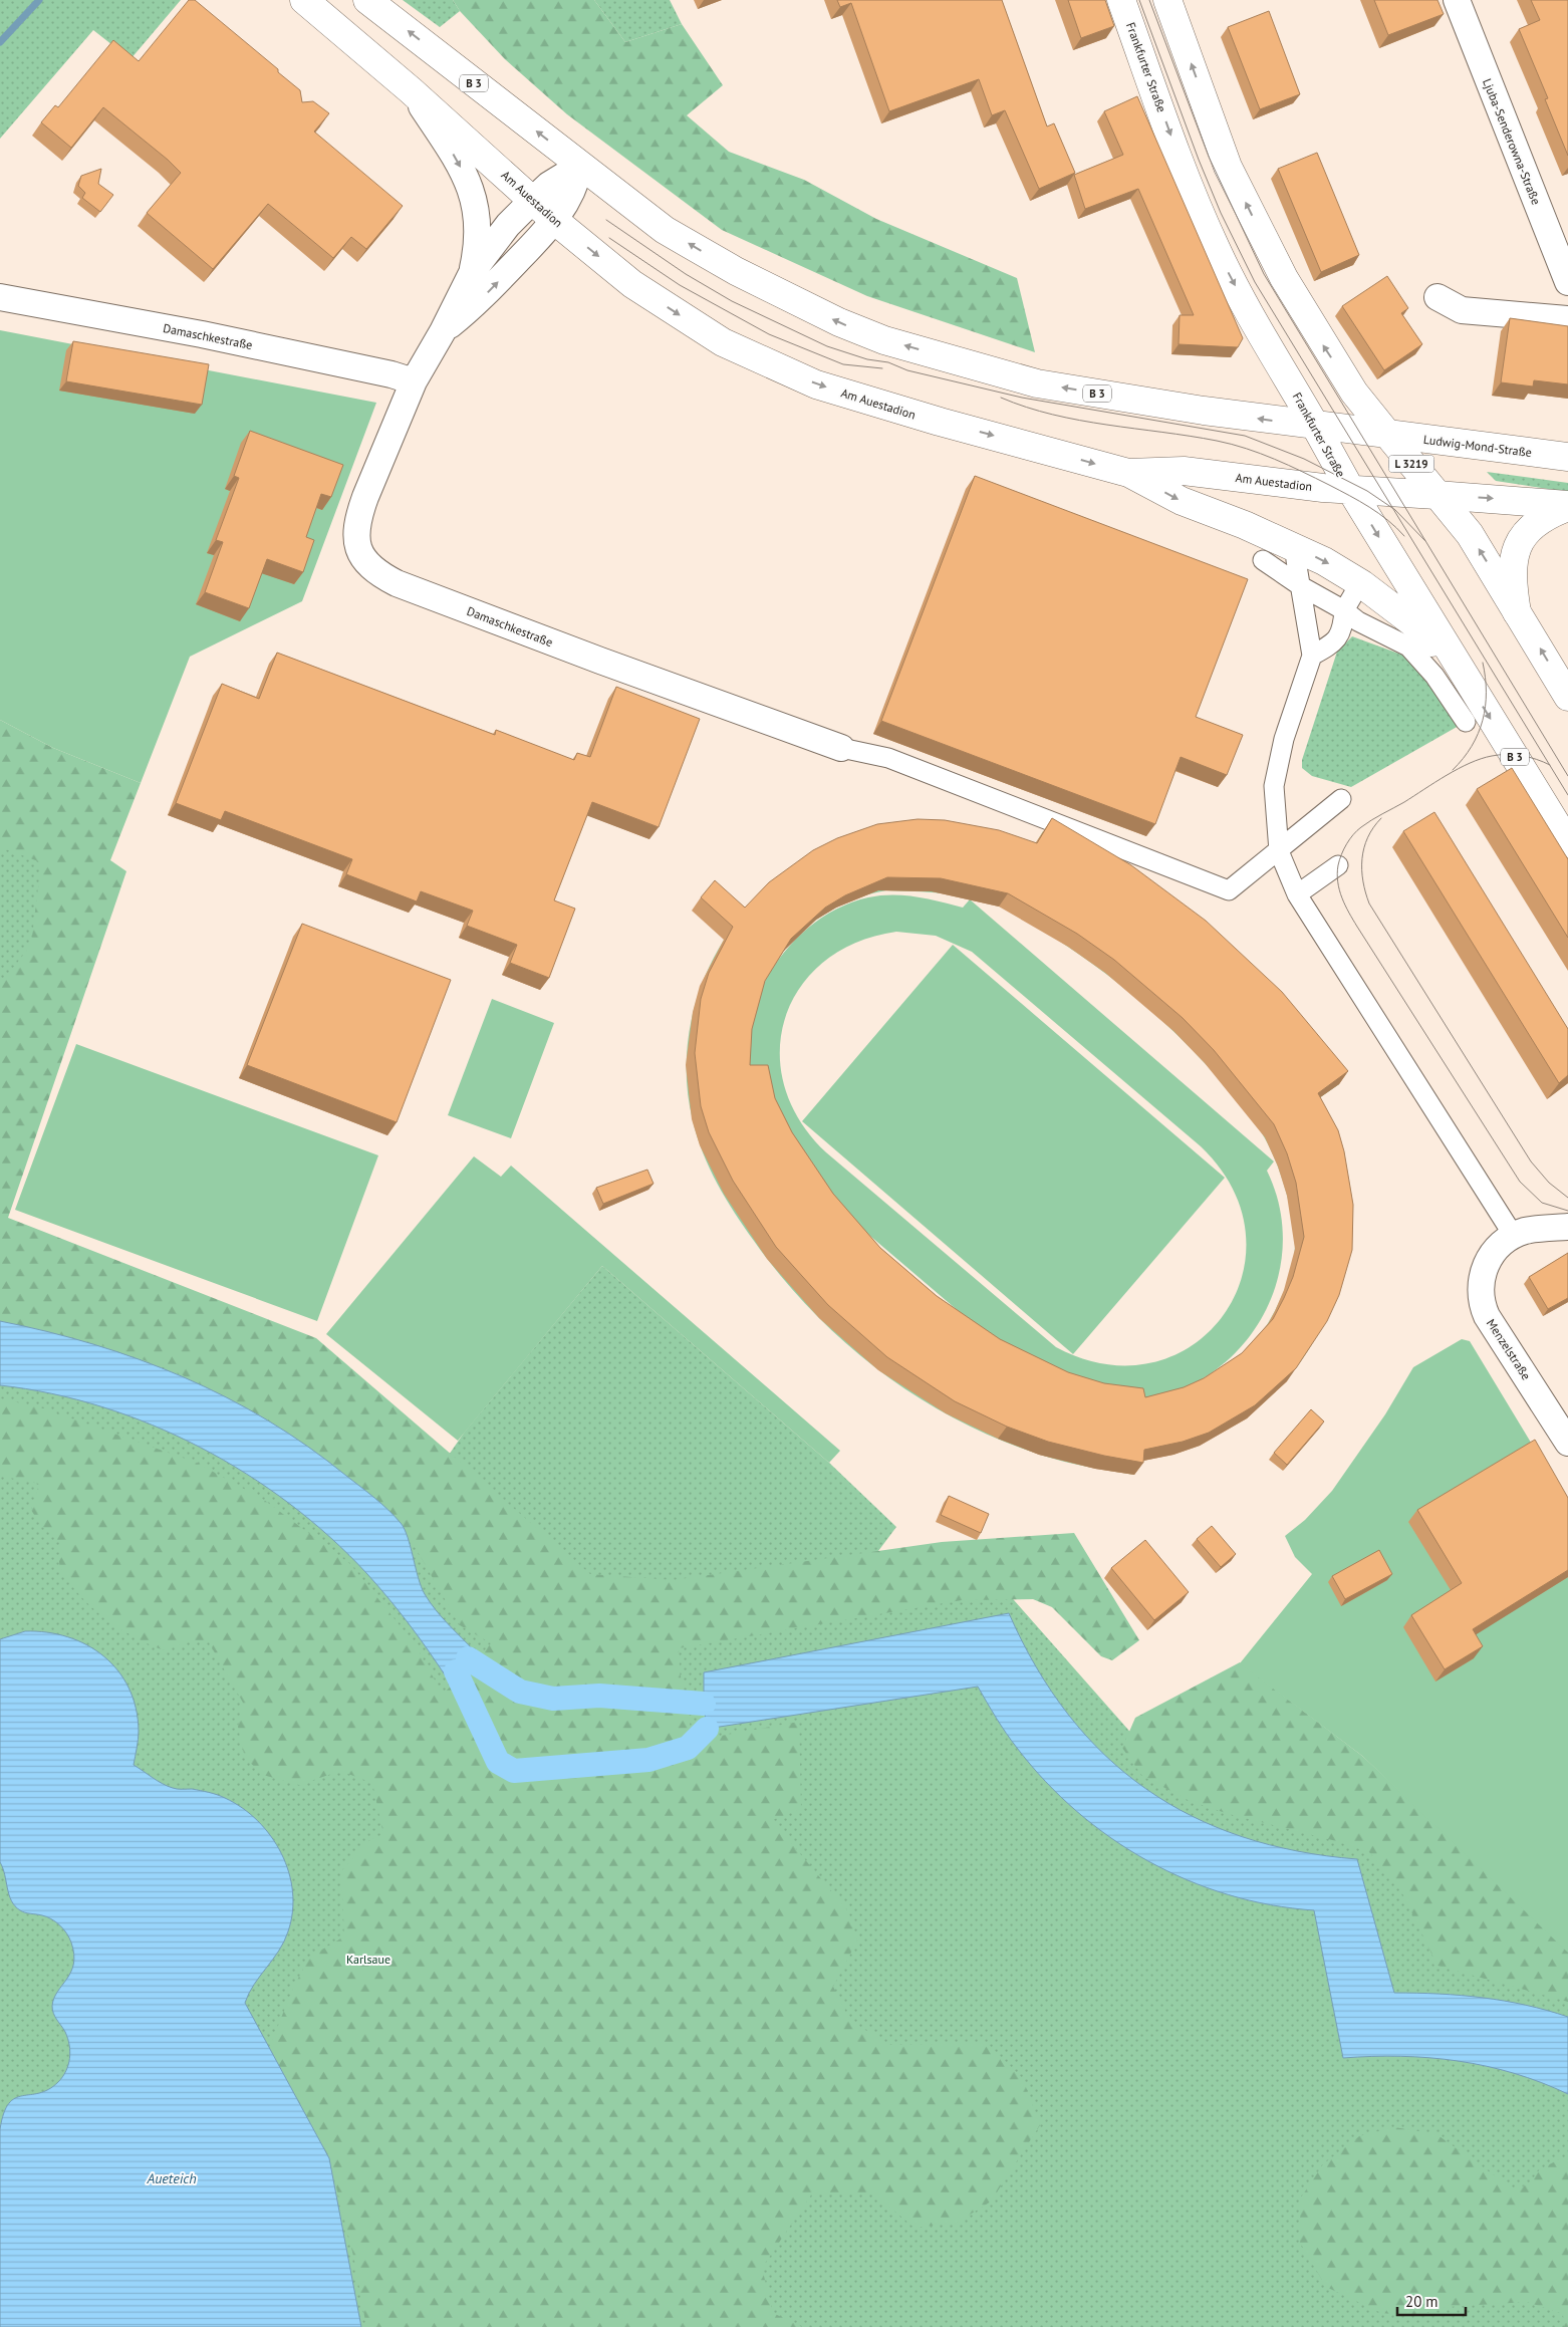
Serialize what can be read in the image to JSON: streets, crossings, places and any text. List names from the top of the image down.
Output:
{
  "streets": {
    "main road": [
      "Frankfurter Straße",
      "B 3",
      "Am Auestadion",
      "Ludwig-Mond-Straße",
      "L 3219"
    ],
    "street": ["Ljuba-Senderowna-Straße", "Damaschkestraße", "Menzelstraße"]
  },
  "crossings": [
    ["Frankfurter Straße", "B 3"],
    ["Frankfurter Straße", "Am Auestadion"],
    ["B 3", "Damaschkestraße"],
    ["B 3", "Ludwig-Mond-Straße"],
    ["B 3", "L 3219"],
    ["Am Auestadion", "Damaschkestraße"],
    ["Am Auestadion", "L 3219"],
    ["Ludwig-Mond-Straße", "L 3219"]
  ],
  "water": ["Aueteich"],
  "parks": ["Karlsaue"],
  "scale_bar": "20 m"
}
